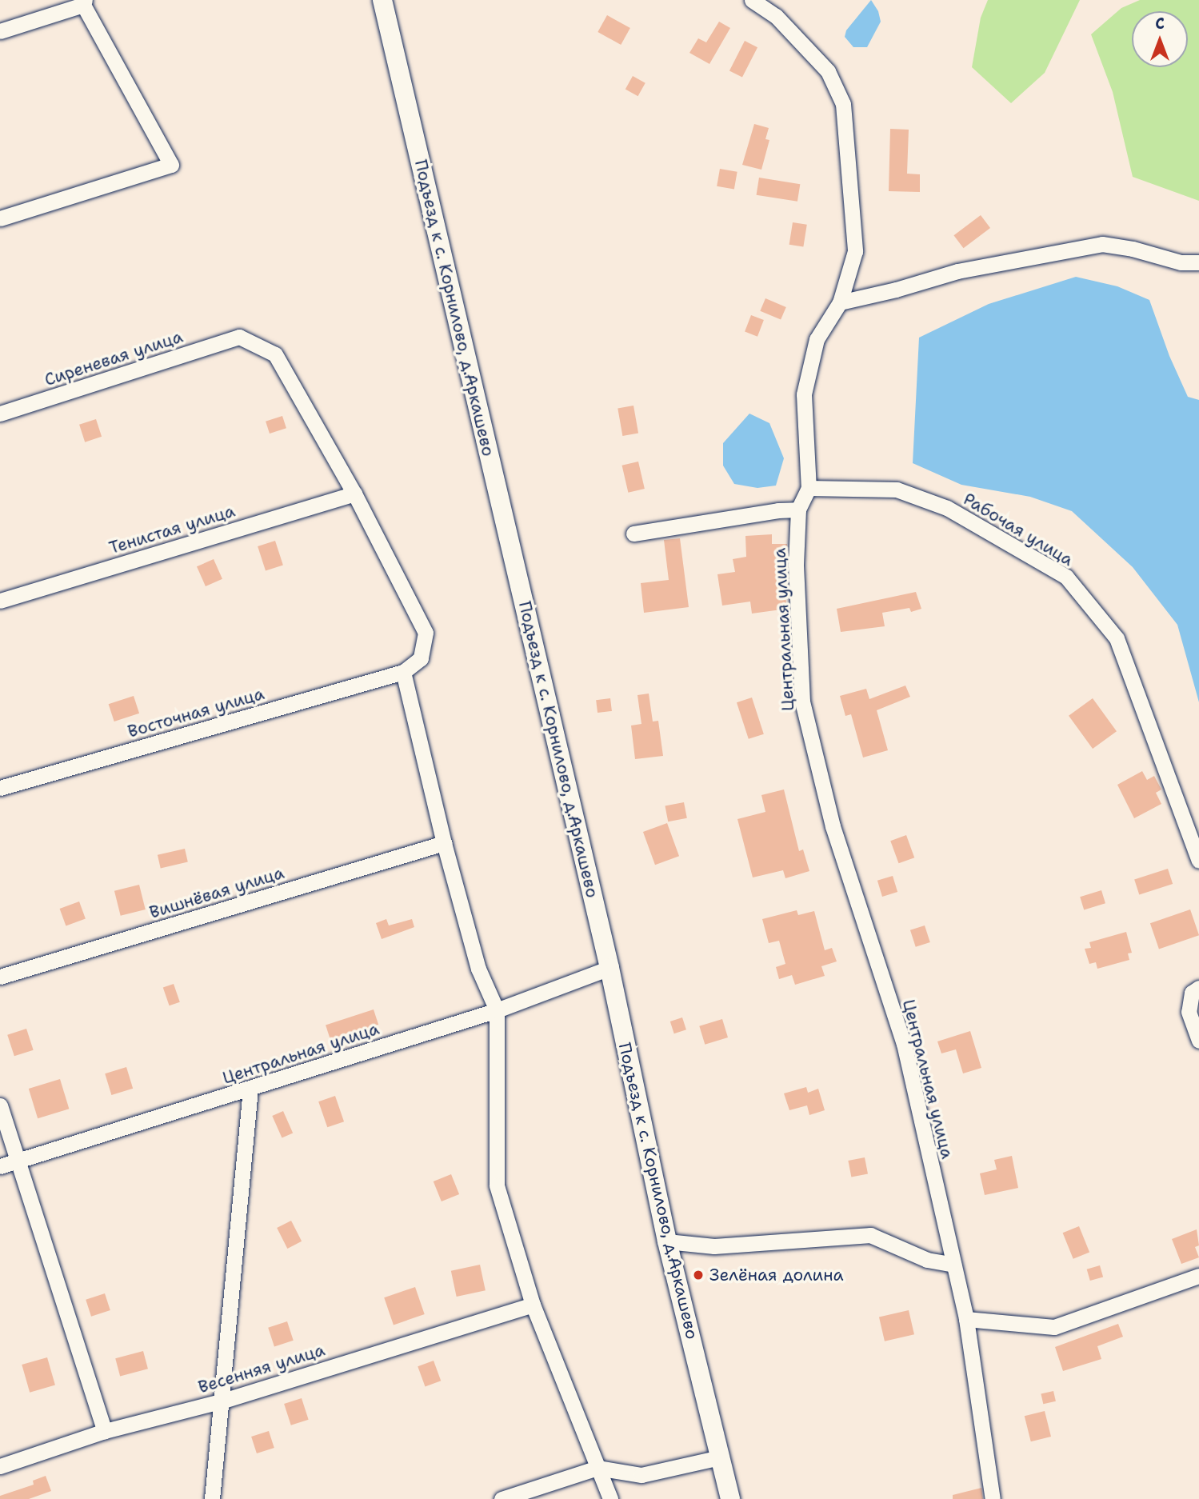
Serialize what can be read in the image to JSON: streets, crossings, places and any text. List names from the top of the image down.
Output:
{
  "streets": {
    "street": [
      "Подъезд к с. Корнилово, д.Аркашево",
      "Сиреневая улица",
      "Тенистая улица",
      "Рабочая улица",
      "Центральная улица",
      "Восточная улица",
      "Вишнёвая улица",
      "Весенняя улица"
    ]
  },
  "crossings": [
    ["Подъезд к с. Корнилово, д.Аркашево", "Центральная улица"],
    ["Сиреневая улица", "Тенистая улица"],
    ["Рабочая улица", "Центральная улица"]
  ],
  "places": ["Зелёная долина"],
  "north": "top"
}
